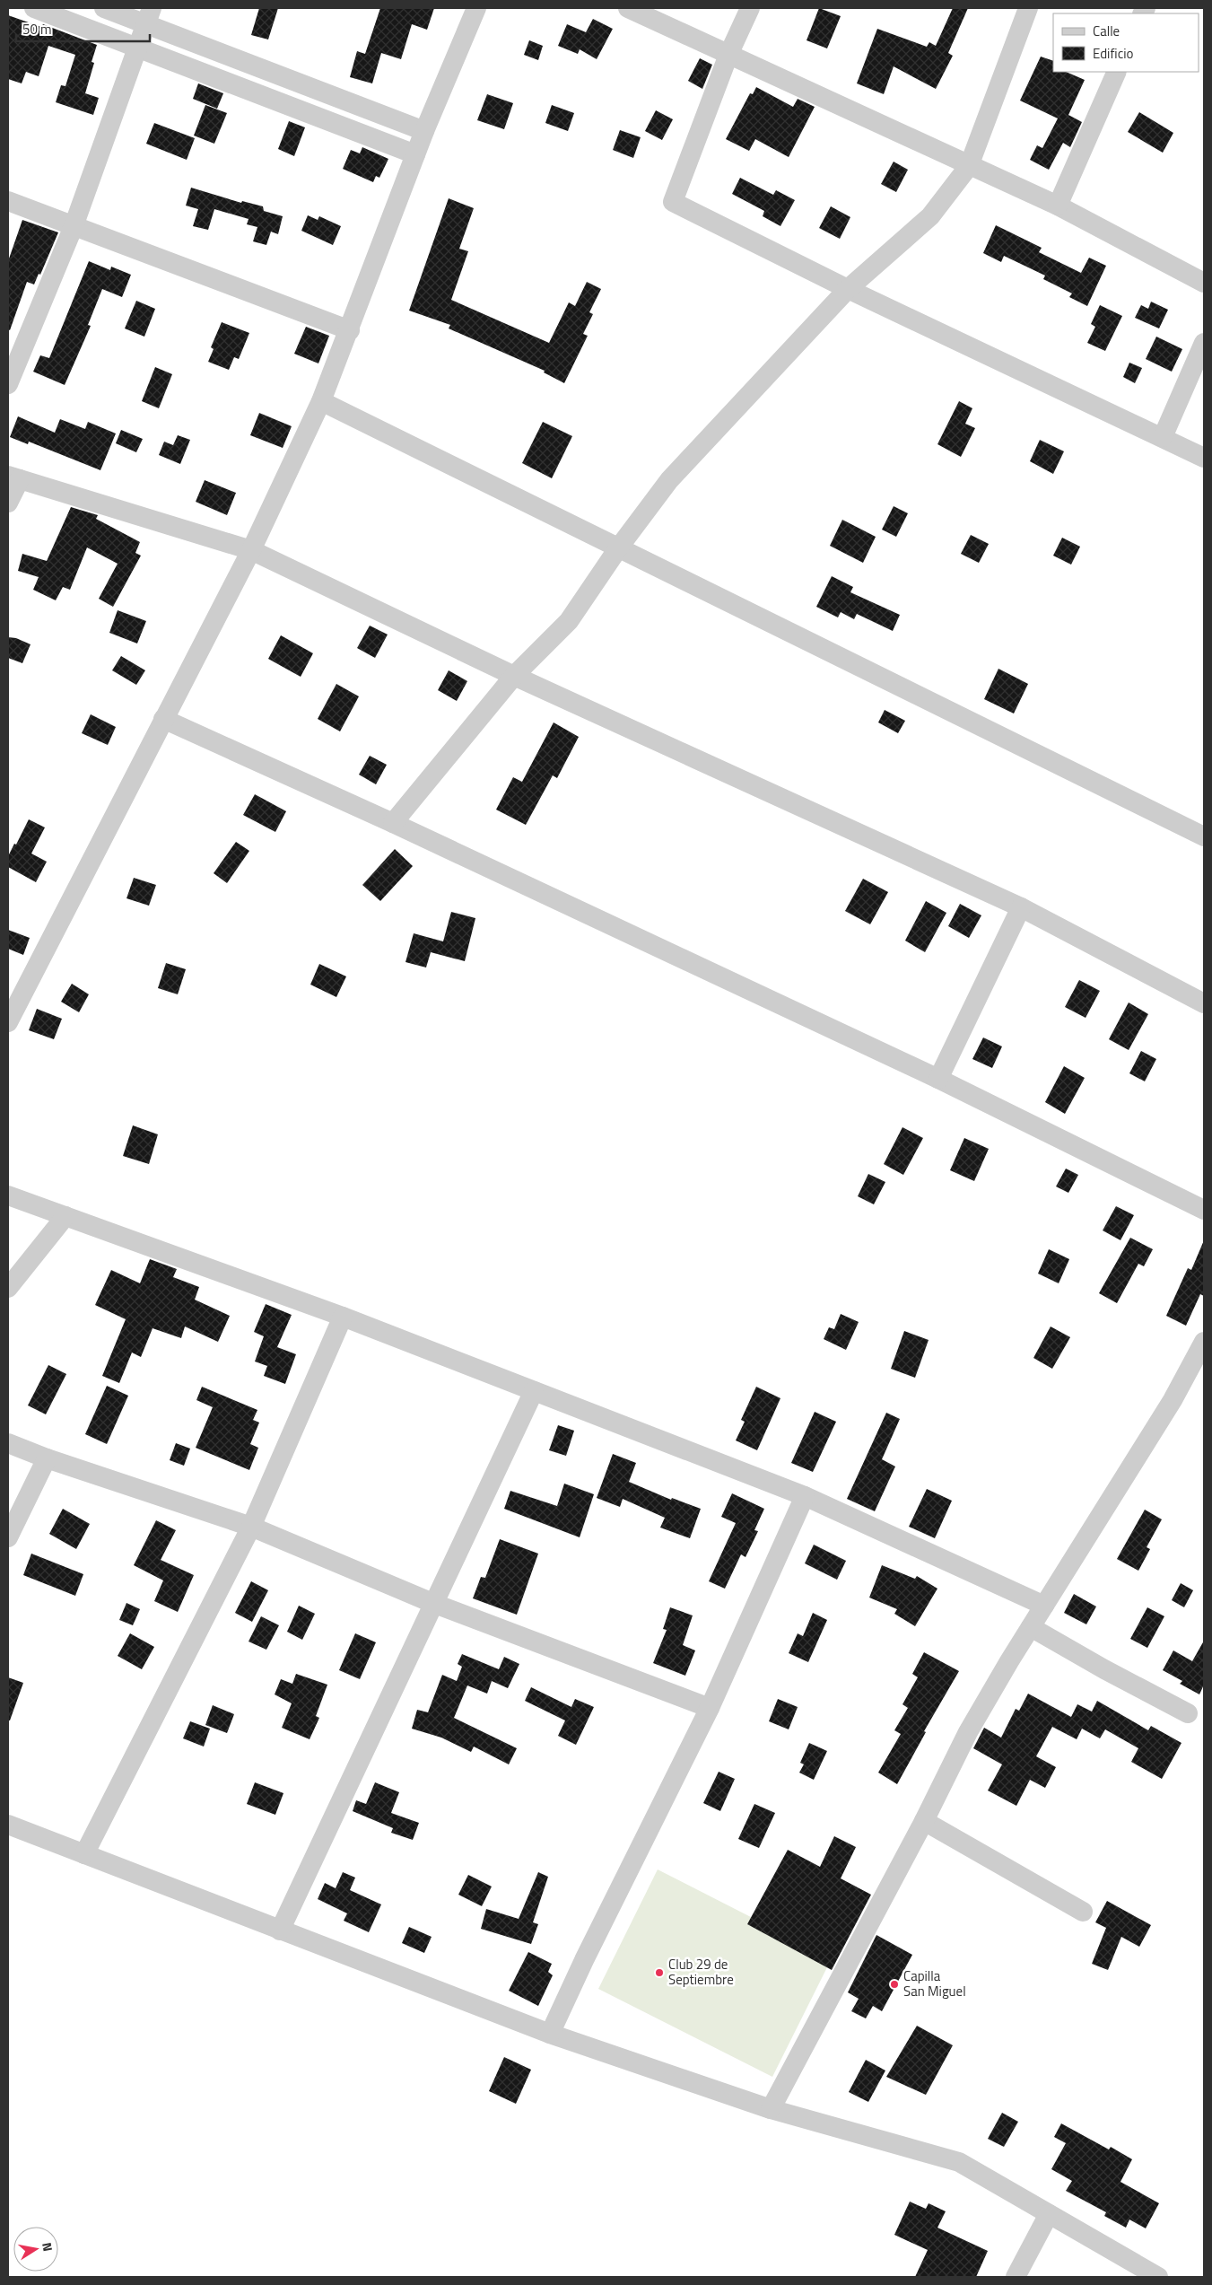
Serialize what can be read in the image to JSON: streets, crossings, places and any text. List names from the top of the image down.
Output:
{
  "places": ["Club 29 de Septiembre", "Capilla San Miguel"],
  "legend": ["Calle", "Edificio"],
  "scale_bar": "50 m",
  "north": "right"
}
